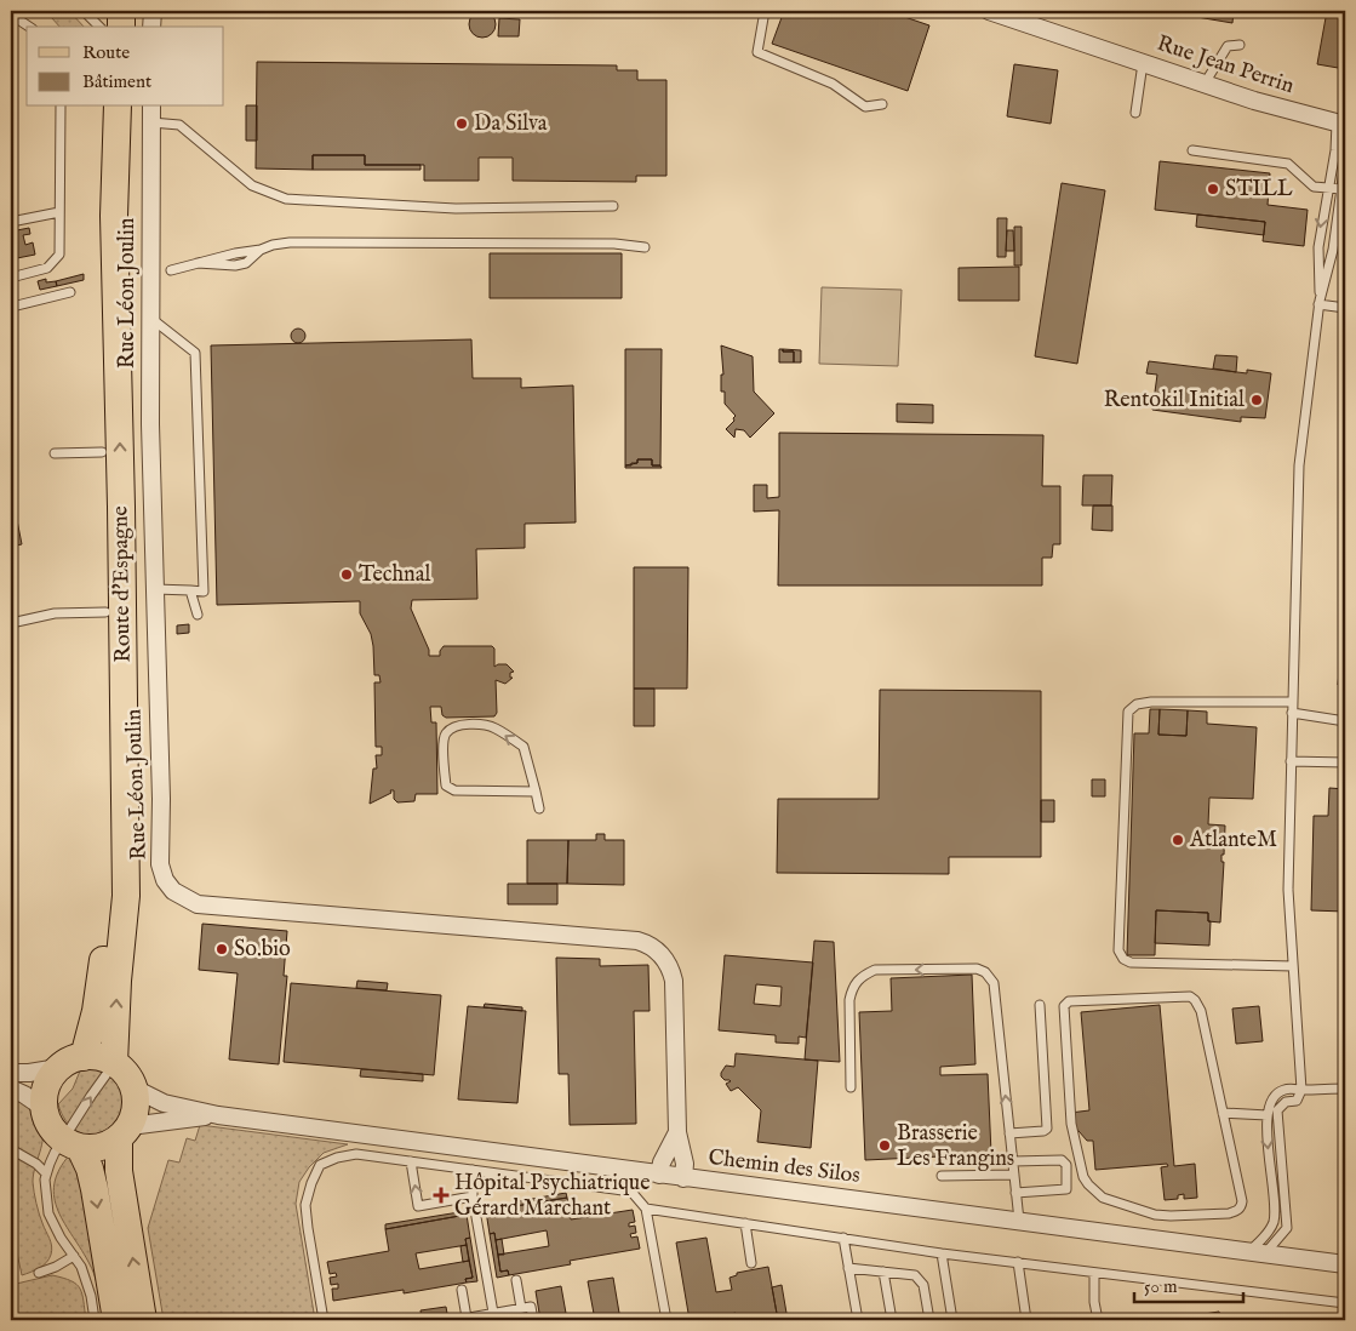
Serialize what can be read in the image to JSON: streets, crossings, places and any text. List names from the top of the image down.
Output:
{
  "streets": {
    "main road": ["Route d'Espagne"],
    "street": ["Rue Jean Perrin", "Rue Léon Joulin", "Chemin des Silos"]
  },
  "crossings": [
    ["Rue Léon Joulin", "Chemin des Silos"]
  ],
  "places": {
    "other": [
      "Da Silva",
      "STILL",
      "Rentokil Initial",
      "Technal",
      "AtlanteM",
      "So.bio",
      "Brasserie Les Frangins"
    ],
    "health": ["Hôpital Psychiatrique Gérard Marchant"]
  },
  "legend": ["Route", "Bâtiment"],
  "scale_bar": "50 m"
}
